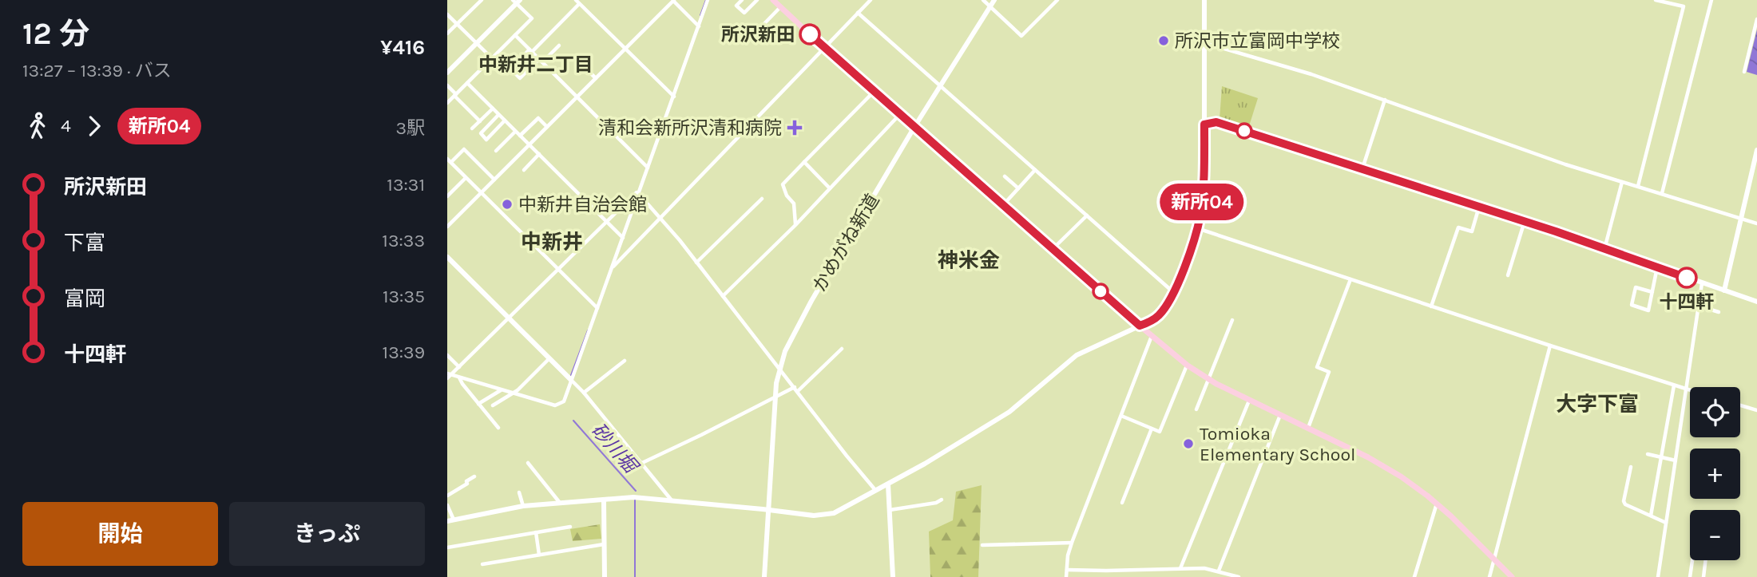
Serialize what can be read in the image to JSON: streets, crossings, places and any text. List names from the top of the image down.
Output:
{
  "streets": {
    "street": ["かめがね新道"]
  },
  "districts": [
    "中新井二丁目",
    "中新井",
    "神米金",
    "大字下富"
  ],
  "water": ["砂川堀"],
  "places": {
    "other": [
      "所沢新田",
      "所沢市立富岡中学校",
      "中新井自治会館",
      "十四軒",
      "Tomioka Elementary School"
    ],
    "health": ["清和会新所沢清和病院"]
  },
  "lines": ["bus line 新所04"],
  "page": {
    "heading": ["12 分", "13:27 – 13:39 · バス", "¥416"],
    "on_map": "新所04",
    "legs": ["4", "新所04", "3駅"],
    "list": [
      {
        "name": "所沢新田",
        "value": "13:31"
      },
      {
        "name": "下富",
        "value": "13:33"
      },
      {
        "name": "富岡",
        "value": "13:35"
      },
      {
        "name": "十四軒",
        "value": "13:39"
      }
    ],
    "map_buttons": ["+", "−"],
    "buttons": ["開始", "きっぷ"]
  }
}
